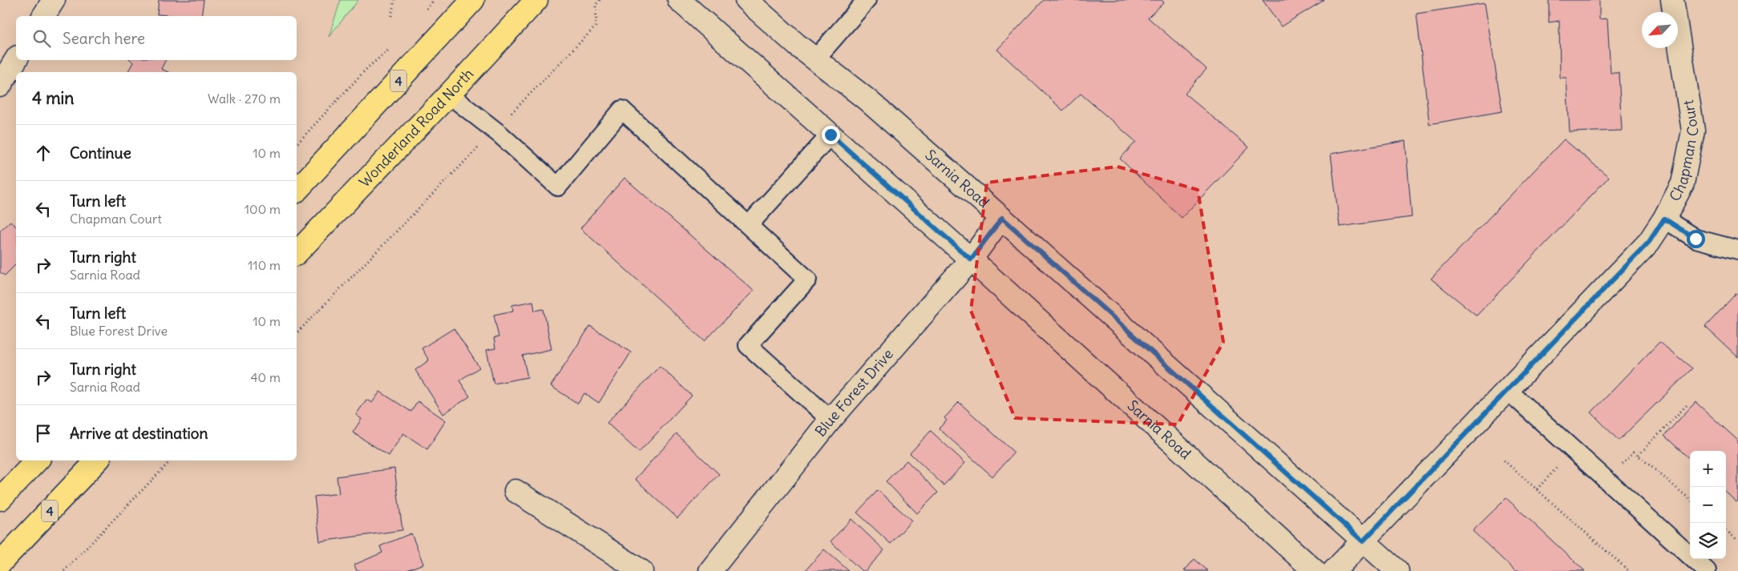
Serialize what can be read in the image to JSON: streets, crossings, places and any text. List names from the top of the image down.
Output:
{
  "streets": {
    "main road": [
      "4",
      "Wonderland Road North",
      "Chapman Court",
      "Sarnia Road",
      "Blue Forest Drive"
    ]
  },
  "crossings": [
    ["Chapman Court", "Sarnia Road"],
    ["Sarnia Road", "Blue Forest Drive"]
  ],
  "north": "bottom left",
  "page": {
    "search": "Search here",
    "heading": ["4 min", "Walk · 270 m"],
    "list": [
      ["Continue", "10 m"],
      ["Turn left", "Chapman Court", "100 m"],
      ["Turn right", "Sarnia Road", "110 m"],
      ["Turn left", "Blue Forest Drive", "10 m"],
      ["Turn right", "Sarnia Road", "40 m"],
      "Arrive at destination"
    ],
    "map_buttons": ["+", "−"]
  }
}
